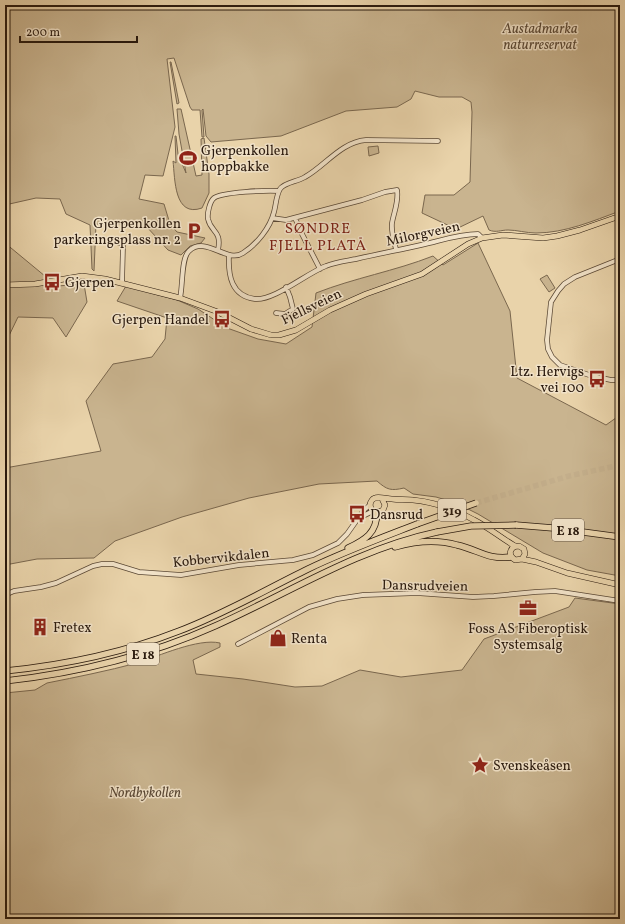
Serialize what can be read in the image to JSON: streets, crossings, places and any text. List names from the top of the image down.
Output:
{
  "streets": {
    "highway": ["E 18"],
    "main road": ["Fjellsveien", "319"],
    "street": ["Milorgveien", "Kobbervikdalen", "Dansrudveien"]
  },
  "crossings": [
    ["Milorgveien", "Fjellsveien"],
    ["319", "E 18"],
    ["319", "Kobbervikdalen"],
    ["E 18", "Kobbervikdalen"]
  ],
  "districts": ["SØNDRE FJELL PLATÅ"],
  "parks": ["Austadmarka naturreservat", "Nordbykollen"],
  "places": {
    "sports": ["Gjerpenkollen hoppbakke"],
    "parking": ["Gjerpenkollen parkeringsplass nr. 2"],
    "bus stop": [
      "Gjerpen",
      "Gjerpen Handel",
      "Ltz. Hervigs vei 100",
      "Dansrud"
    ],
    "office": ["Foss AS Fiberoptisk Systemsalg"],
    "building": ["Fretex"],
    "shop": ["Renta"],
    "place": ["Svenskeåsen"]
  },
  "scale_bar": "200 m"
}
